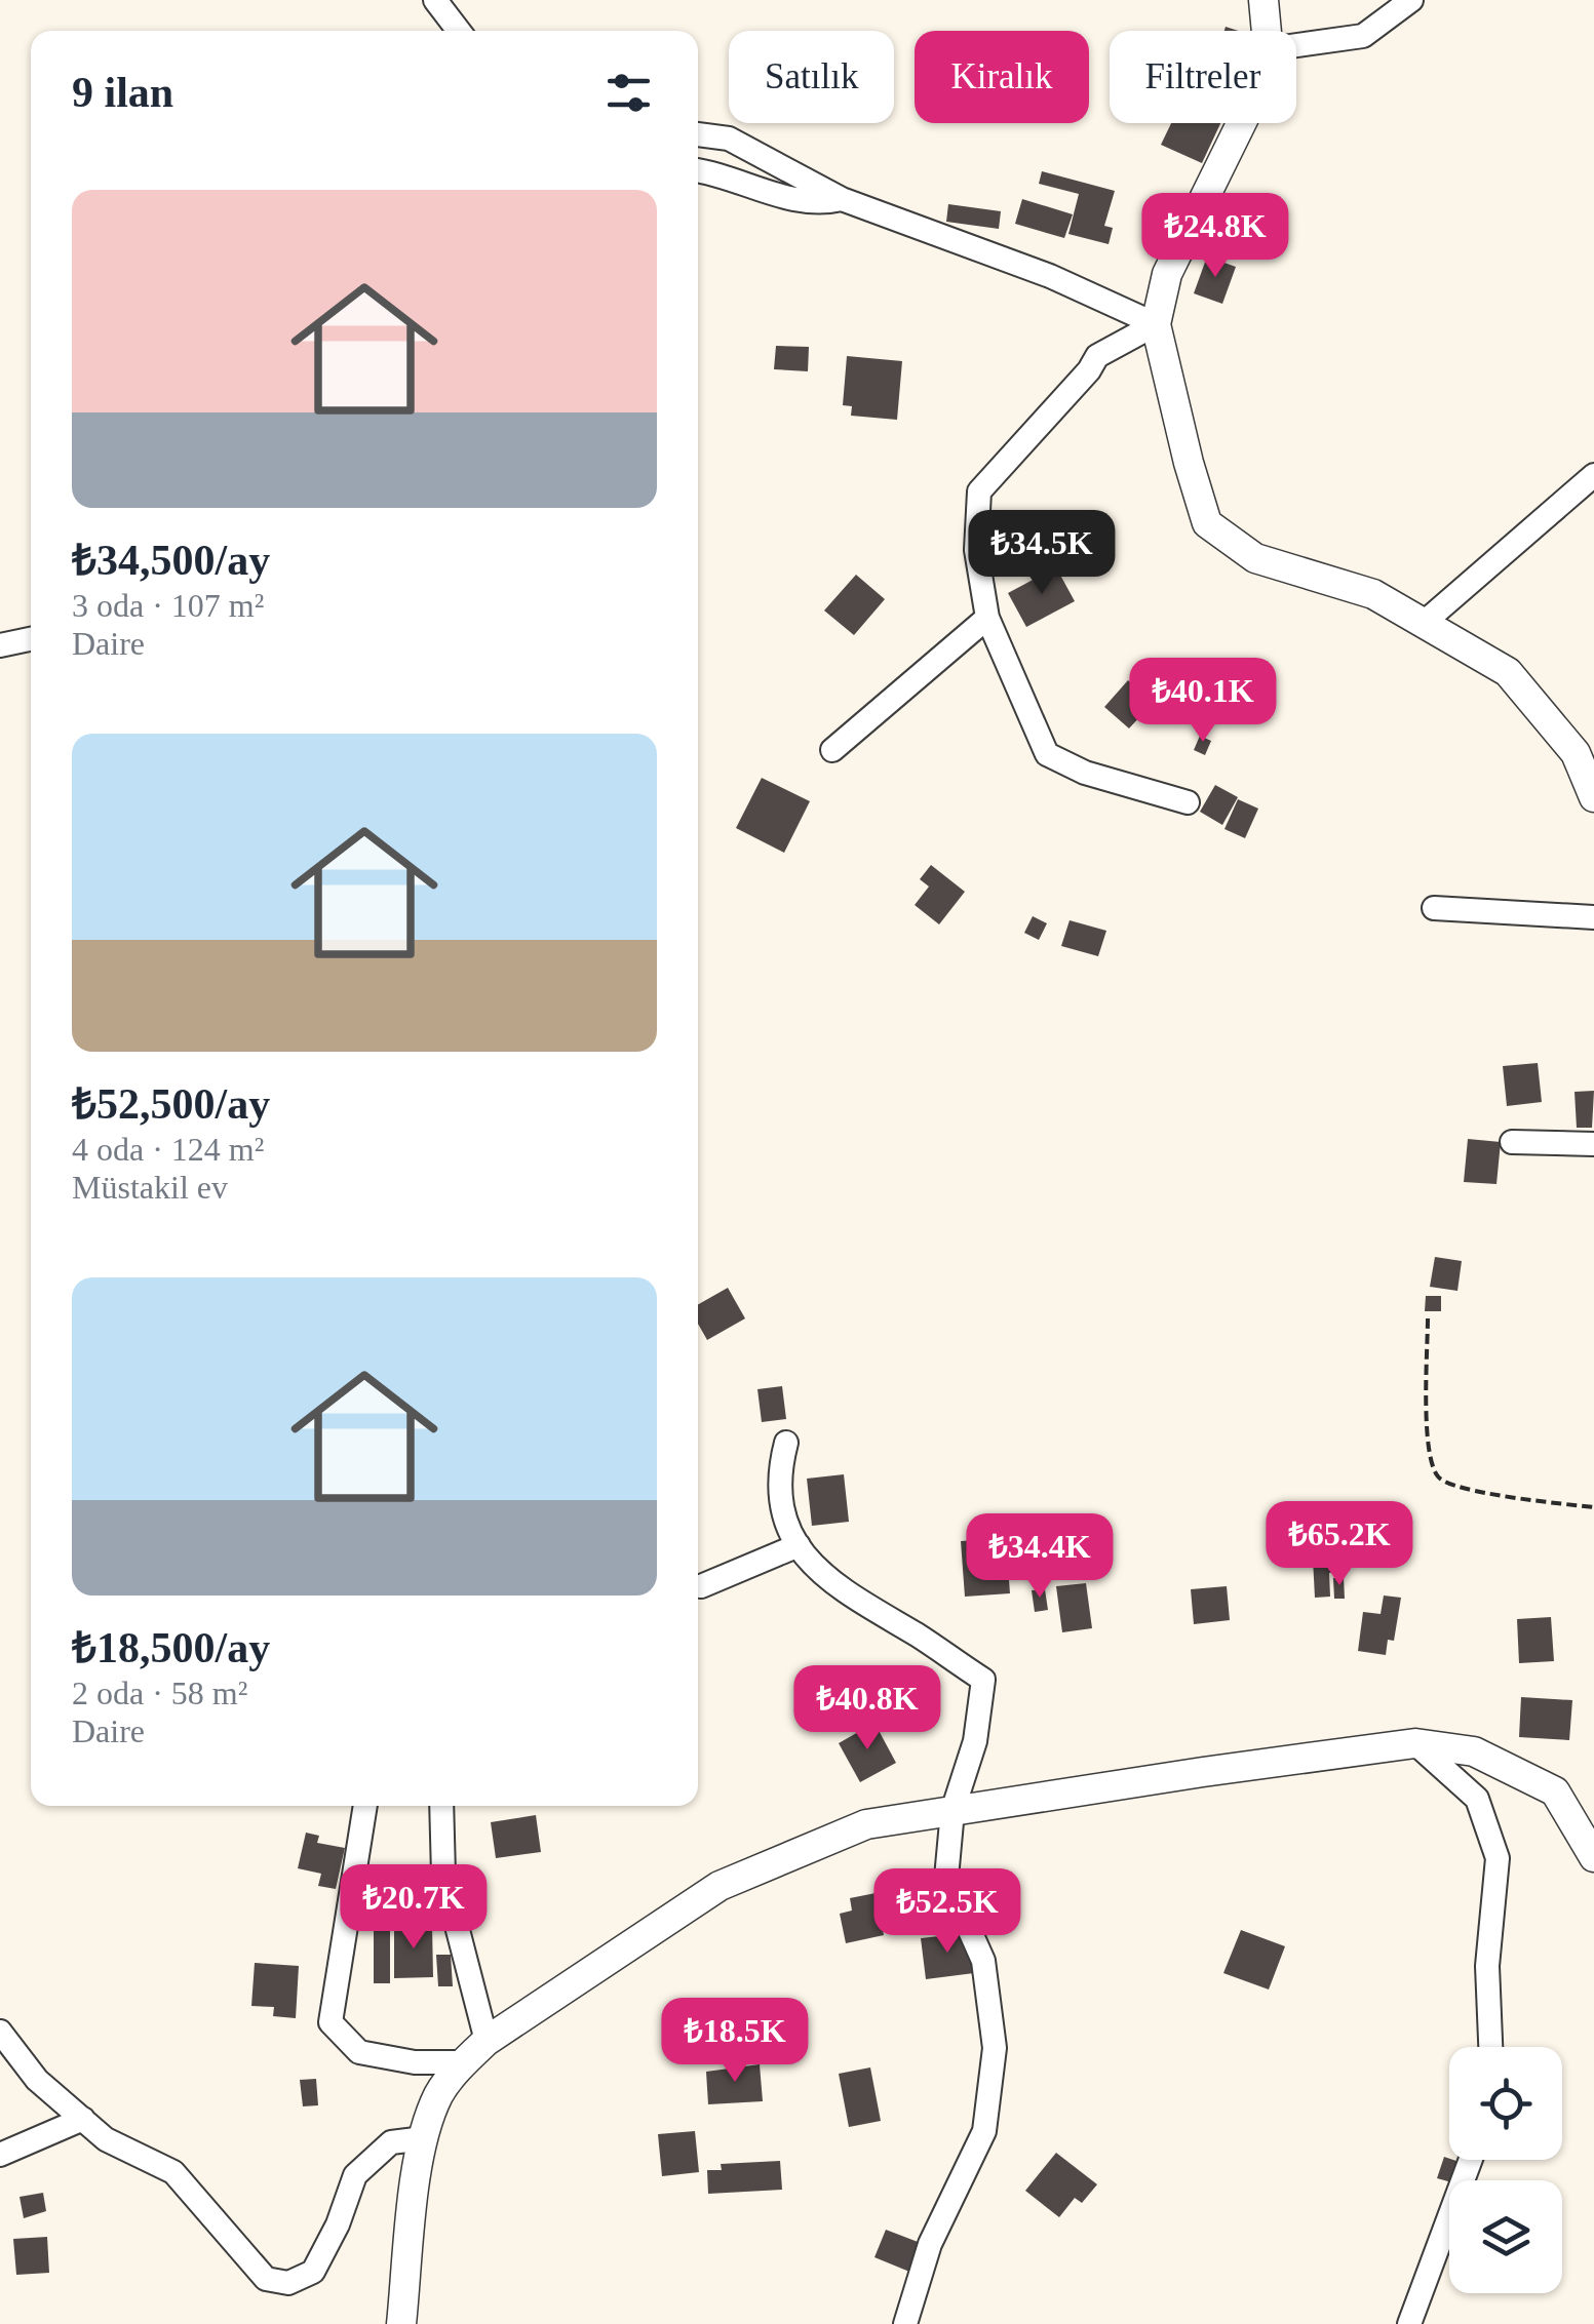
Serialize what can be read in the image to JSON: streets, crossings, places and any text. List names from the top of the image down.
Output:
{
  "page": {
    "chip": ["Satılık", "Kiralık", "Filtreler"],
    "heading": "9 ilan",
    "list": [
      {
        "name": "₺34,500/ay",
        "note": "3 oda · 107 m² · Daire"
      },
      {
        "name": "₺52,500/ay",
        "note": "4 oda · 124 m² · Müstakil ev"
      },
      {
        "name": "₺18,500/ay",
        "note": "2 oda · 58 m² · Daire"
      }
    ],
    "price": [
      "₺24.8K",
      "₺34.5K",
      "₺40.1K",
      "₺65.2K",
      "₺34.4K",
      "₺40.8K",
      "₺20.7K",
      "₺52.5K",
      "₺18.5K"
    ]
  }
}
